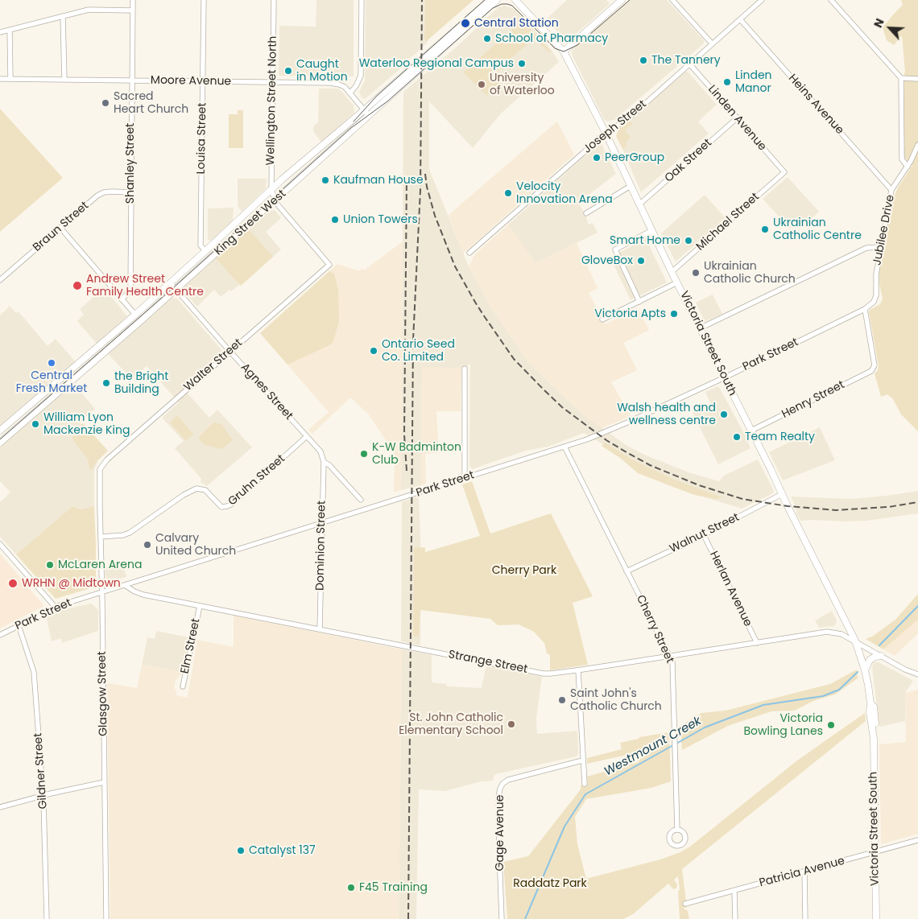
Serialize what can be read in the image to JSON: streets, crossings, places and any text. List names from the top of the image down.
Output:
{
  "streets": {
    "main road": ["King Street West", "Victoria Street South"],
    "street": [
      "Moore Avenue",
      "Wellington Street North",
      "Heins Avenue",
      "Linden Avenue",
      "Joseph Street",
      "Louisa Street",
      "Oak Street",
      "Shanley Street",
      "Michael Street",
      "Braun Street",
      "Jubilee Drive",
      "Park Street",
      "Walter Street",
      "Agnes Street",
      "Henry Street",
      "Gruhn Street",
      "Walnut Street",
      "Dominion Street",
      "Herlan Avenue",
      "Cherry Street",
      "Elm Street",
      "Strange Street",
      "Glasgow Street",
      "Gildner Street",
      "Gage Avenue",
      "Patricia Avenue"
    ]
  },
  "crossings": [
    ["Moore Avenue", "Wellington Street North"],
    ["Moore Avenue", "Louisa Street"],
    ["Moore Avenue", "Shanley Street"],
    ["Moore Avenue", "King Street West"],
    ["Wellington Street North", "King Street West"],
    ["Wellington Street North", "Walter Street"],
    ["Heins Avenue", "Joseph Street"],
    ["Heins Avenue", "Jubilee Drive"],
    ["Linden Avenue", "Joseph Street"],
    ["Linden Avenue", "Oak Street"],
    ["Linden Avenue", "Michael Street"],
    ["Joseph Street", "Victoria Street South"],
    ["Louisa Street", "King Street West"],
    ["Oak Street", "Victoria Street South"],
    ["Shanley Street", "Braun Street"],
    ["Michael Street", "Victoria Street South"],
    ["King Street West", "Walter Street"],
    ["King Street West", "Agnes Street"],
    ["Jubilee Drive", "Park Street"],
    ["Victoria Street South", "Park Street"],
    ["Victoria Street South", "Henry Street"],
    ["Victoria Street South", "Walnut Street"],
    ["Victoria Street South", "Strange Street"],
    ["Victoria Street South", "Patricia Avenue"],
    ["Park Street", "Henry Street"],
    ["Park Street", "Dominion Street"],
    ["Park Street", "Cherry Street"],
    ["Park Street", "Strange Street"],
    ["Park Street", "Glasgow Street"],
    ["Park Street", "Gildner Street"],
    ["Walter Street", "Agnes Street"],
    ["Walter Street", "Glasgow Street"],
    ["Agnes Street", "Gruhn Street"],
    ["Agnes Street", "Dominion Street"],
    ["Gruhn Street", "Glasgow Street"],
    ["Walnut Street", "Herlan Avenue"],
    ["Walnut Street", "Cherry Street"],
    ["Dominion Street", "Strange Street"],
    ["Herlan Avenue", "Strange Street"],
    ["Cherry Street", "Strange Street"],
    ["Elm Street", "Strange Street"]
  ],
  "water": ["Westmount Creek"],
  "parks": ["Cherry Park", "Raddatz Park"],
  "places": [
    "Central Station",
    "School of Pharmacy",
    "The Tannery",
    "Waterloo Regional Campus",
    "Caught in Motion",
    "Linden Manor",
    "University of Waterloo",
    "Sacred Heart Church",
    "PeerGroup",
    "Kaufman House",
    "Velocity Innovation Arena",
    "Union Towers",
    "Ukrainian Catholic Centre",
    "Smart Home",
    "GloveBox",
    "Ukrainian Catholic Church",
    "Andrew Street Family Health Centre",
    "Victoria Apts",
    "Ontario Seed Co. Limited",
    "Central Fresh Market",
    "the Bright Building",
    "Walsh health and wellness centre",
    "William Lyon Mackenzie King",
    "Team Realty",
    "K-W Badminton Club",
    "Calvary United Church",
    "McLaren Arena",
    "WRHN @ Midtown",
    "Saint John's Catholic Church",
    "St. John Catholic Elementary School",
    "Victoria Bowling Lanes",
    "Catalyst 137",
    "F45 Training"
  ],
  "north": "top left"
}
